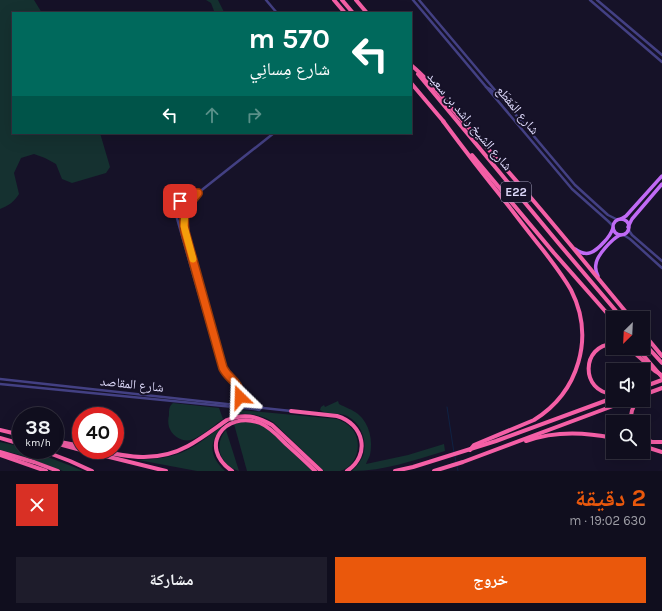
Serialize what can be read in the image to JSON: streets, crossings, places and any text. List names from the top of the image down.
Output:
{
  "streets": {
    "highway": ["شارع الشيخ راشد بن سعيد", "E22"],
    "street": ["شارع المَقطَع", "شارع المقاصد"]
  },
  "north": "bottom left",
  "page": {
    "turn": ["570 m", "شارع مِسانِي"],
    "speed": "38 km/h",
    "limit": "40",
    "heading": ["2 دقيقة", "630 m · 19:02"],
    "buttons": ["خروج", "مشاركة"]
  }
}
